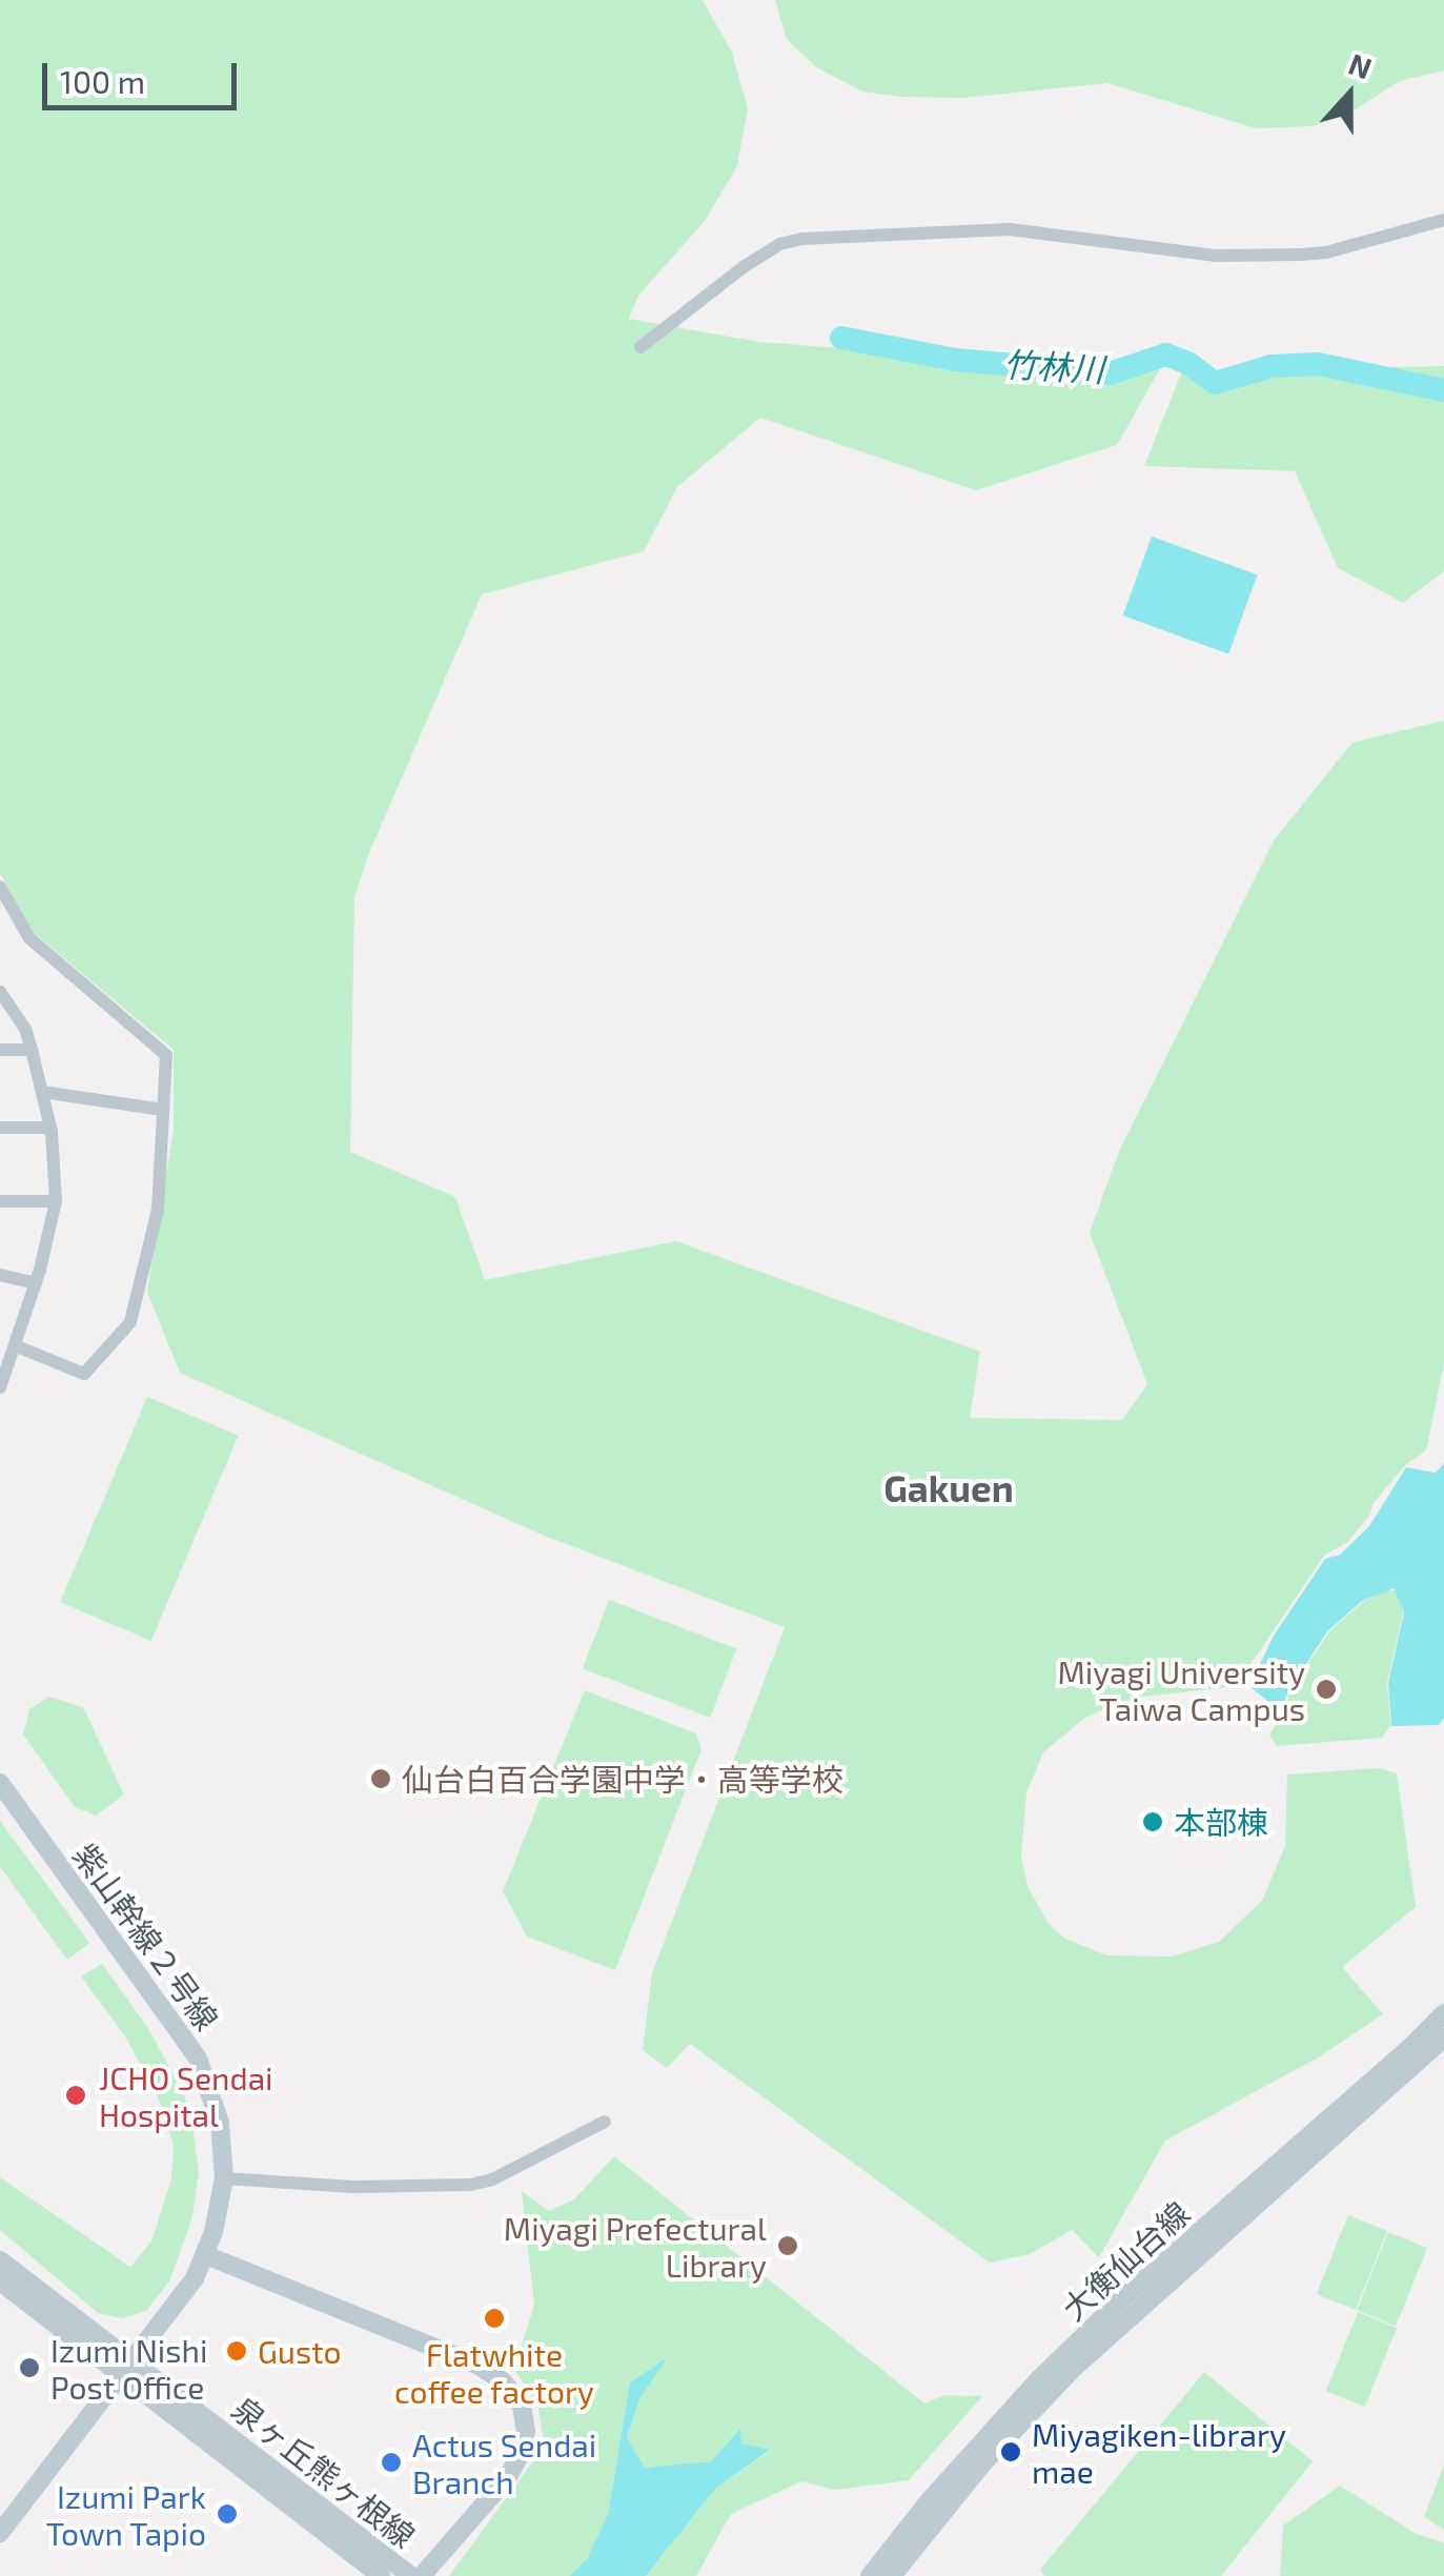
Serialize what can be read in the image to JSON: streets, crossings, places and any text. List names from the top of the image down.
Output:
{
  "streets": {
    "main road": ["紫山幹線２号線", "大衡仙台線", "泉ヶ丘熊ヶ根線"]
  },
  "crossings": [
    ["紫山幹線２号線", "泉ヶ丘熊ヶ根線"]
  ],
  "districts": ["Gakuen"],
  "water": ["竹林川"],
  "places": [
    "Miyagi University Taiwa Campus",
    "仙台白百合学園中学・高等学校",
    "本部棟",
    "JCHO Sendai Hospital",
    "Miyagi Prefectural Library",
    "Flatwhite coffee factory",
    "Gusto",
    "Izumi Nishi Post Office",
    "Miyagiken-library mae",
    "Actus Sendai Branch",
    "Izumi Park Town Tapio"
  ],
  "scale_bar": "100 m",
  "north": "top"
}
